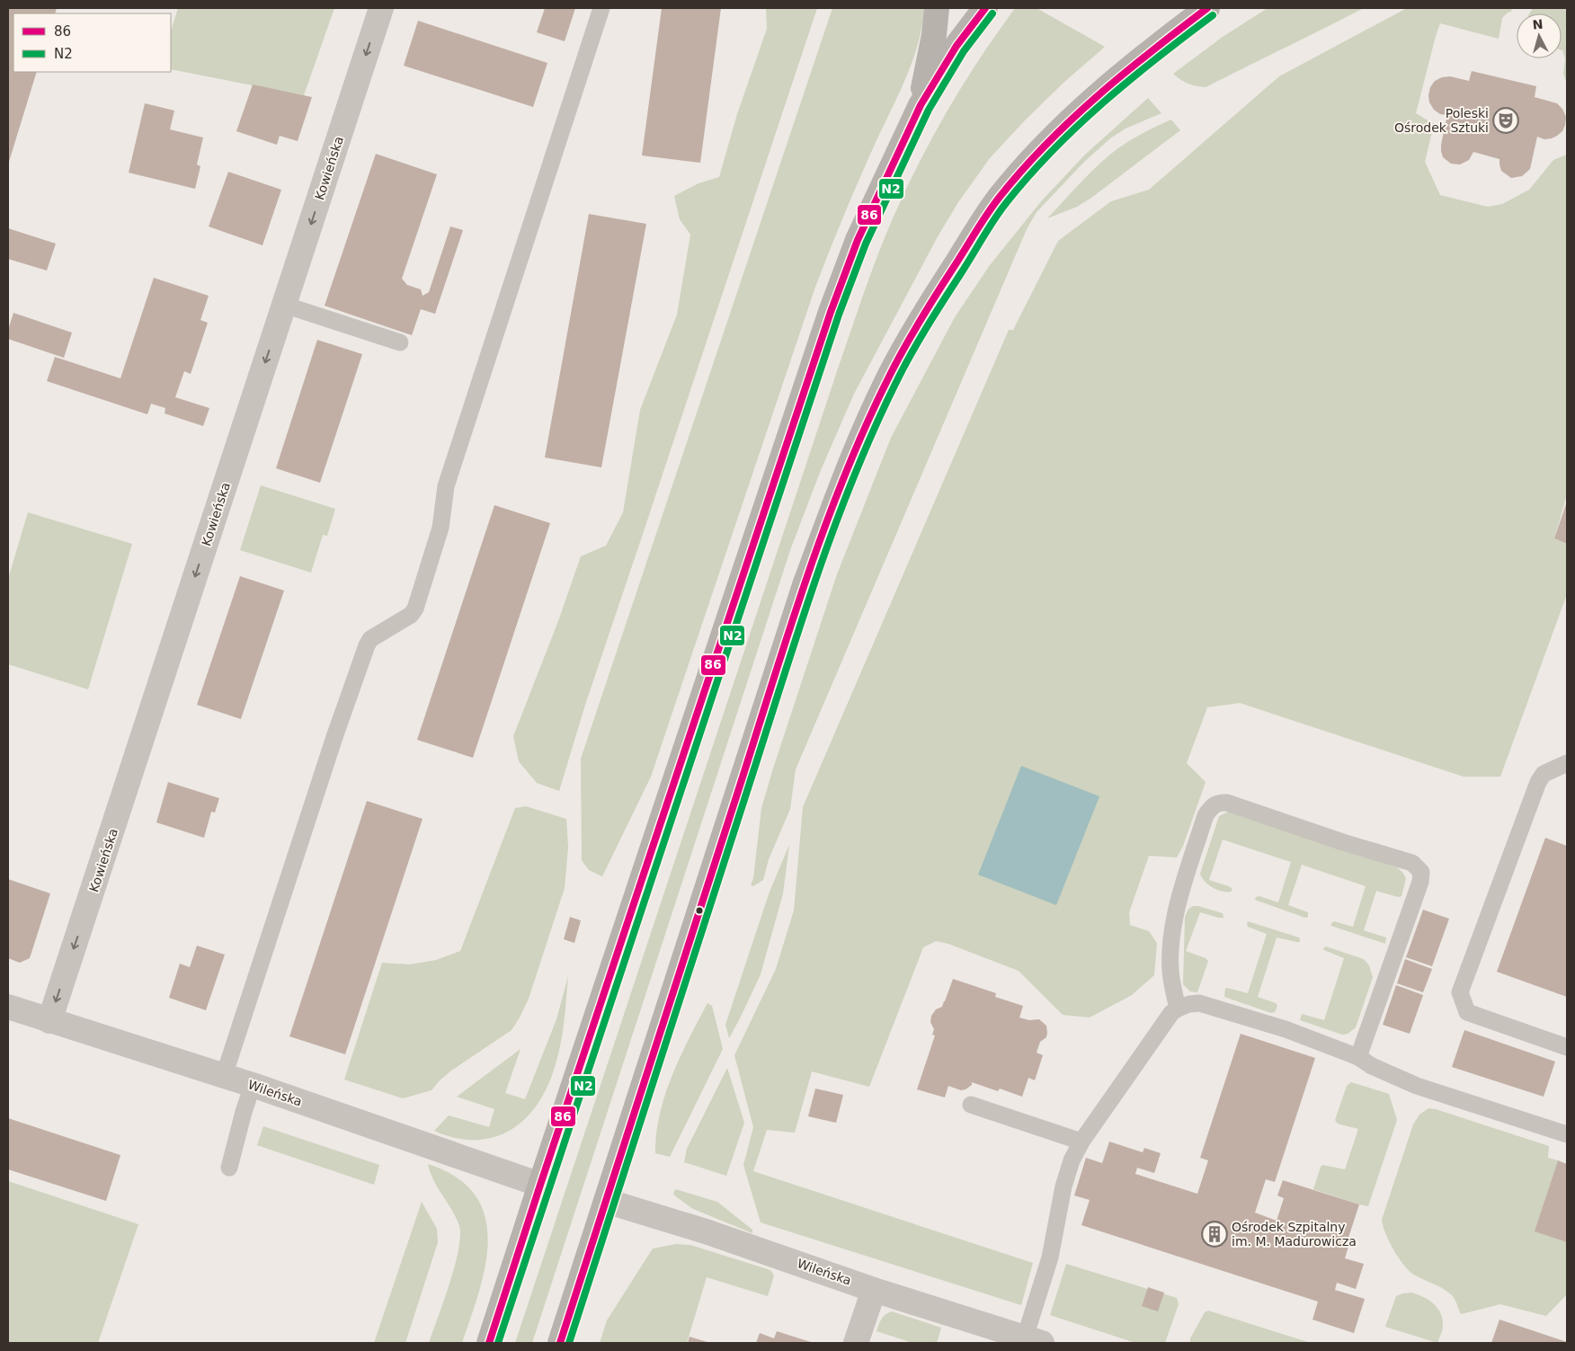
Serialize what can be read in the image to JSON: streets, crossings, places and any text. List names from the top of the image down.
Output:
{
  "streets": {
    "street": ["Kowieńska", "Wileńska"]
  },
  "crossings": [
    ["Kowieńska", "Wileńska"]
  ],
  "one_way": ["Kowieńska"],
  "places": {
    "theatre": ["Poleski Ośrodek Sztuki"],
    "building": ["Ośrodek Szpitalny im. M. Madurowicza"]
  },
  "lines": ["transit line 86", "transit line N2"],
  "legend": ["86", "N2"],
  "north": "top"
}
